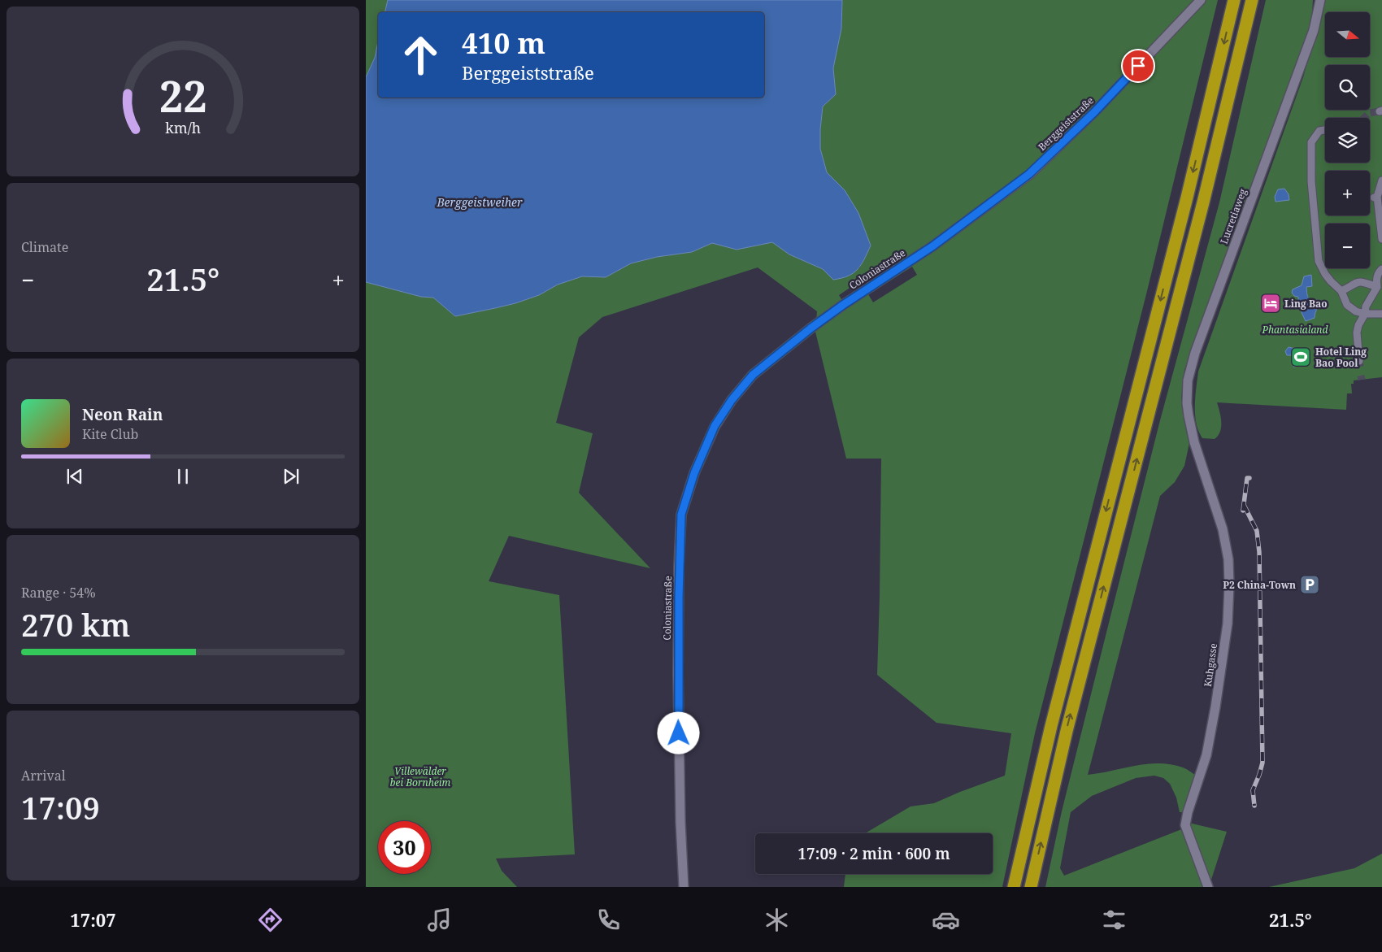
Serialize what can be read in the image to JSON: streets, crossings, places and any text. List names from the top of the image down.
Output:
{
  "streets": {
    "street": [
      "Berggeiststraße",
      "Lucretiaweg",
      "Coloniastraße",
      "Kuhgasse"
    ]
  },
  "crossings": [
    ["Berggeiststraße", "Coloniastraße"],
    ["Lucretiaweg", "Kuhgasse"]
  ],
  "water": ["Berggeistweiher"],
  "parks": ["Phantasialand", "Villewälder bei Bornheim"],
  "places": {
    "hotel": ["Ling Bao"],
    "sports": ["Hotel Ling Bao Pool"],
    "parking": ["P2 China-Town"]
  },
  "north": "right",
  "page": {
    "map_buttons": ["+", "−"],
    "turn": ["410 m", "Berggeiststraße"],
    "tile": [
      "Climate",
      ["Range · 54%", "270 km"],
      ["Arrival", "17:09"]
    ],
    "heat": ["−", "21.5°", "+"],
    "song": ["Neon Rain", "Kite Club"],
    "limit": "30",
    "trip": "17:09 · 2 min · 600 m",
    "tabs": ["17:07", "21.5°"],
    "gauge": ["22", "km/h"]
  }
}
